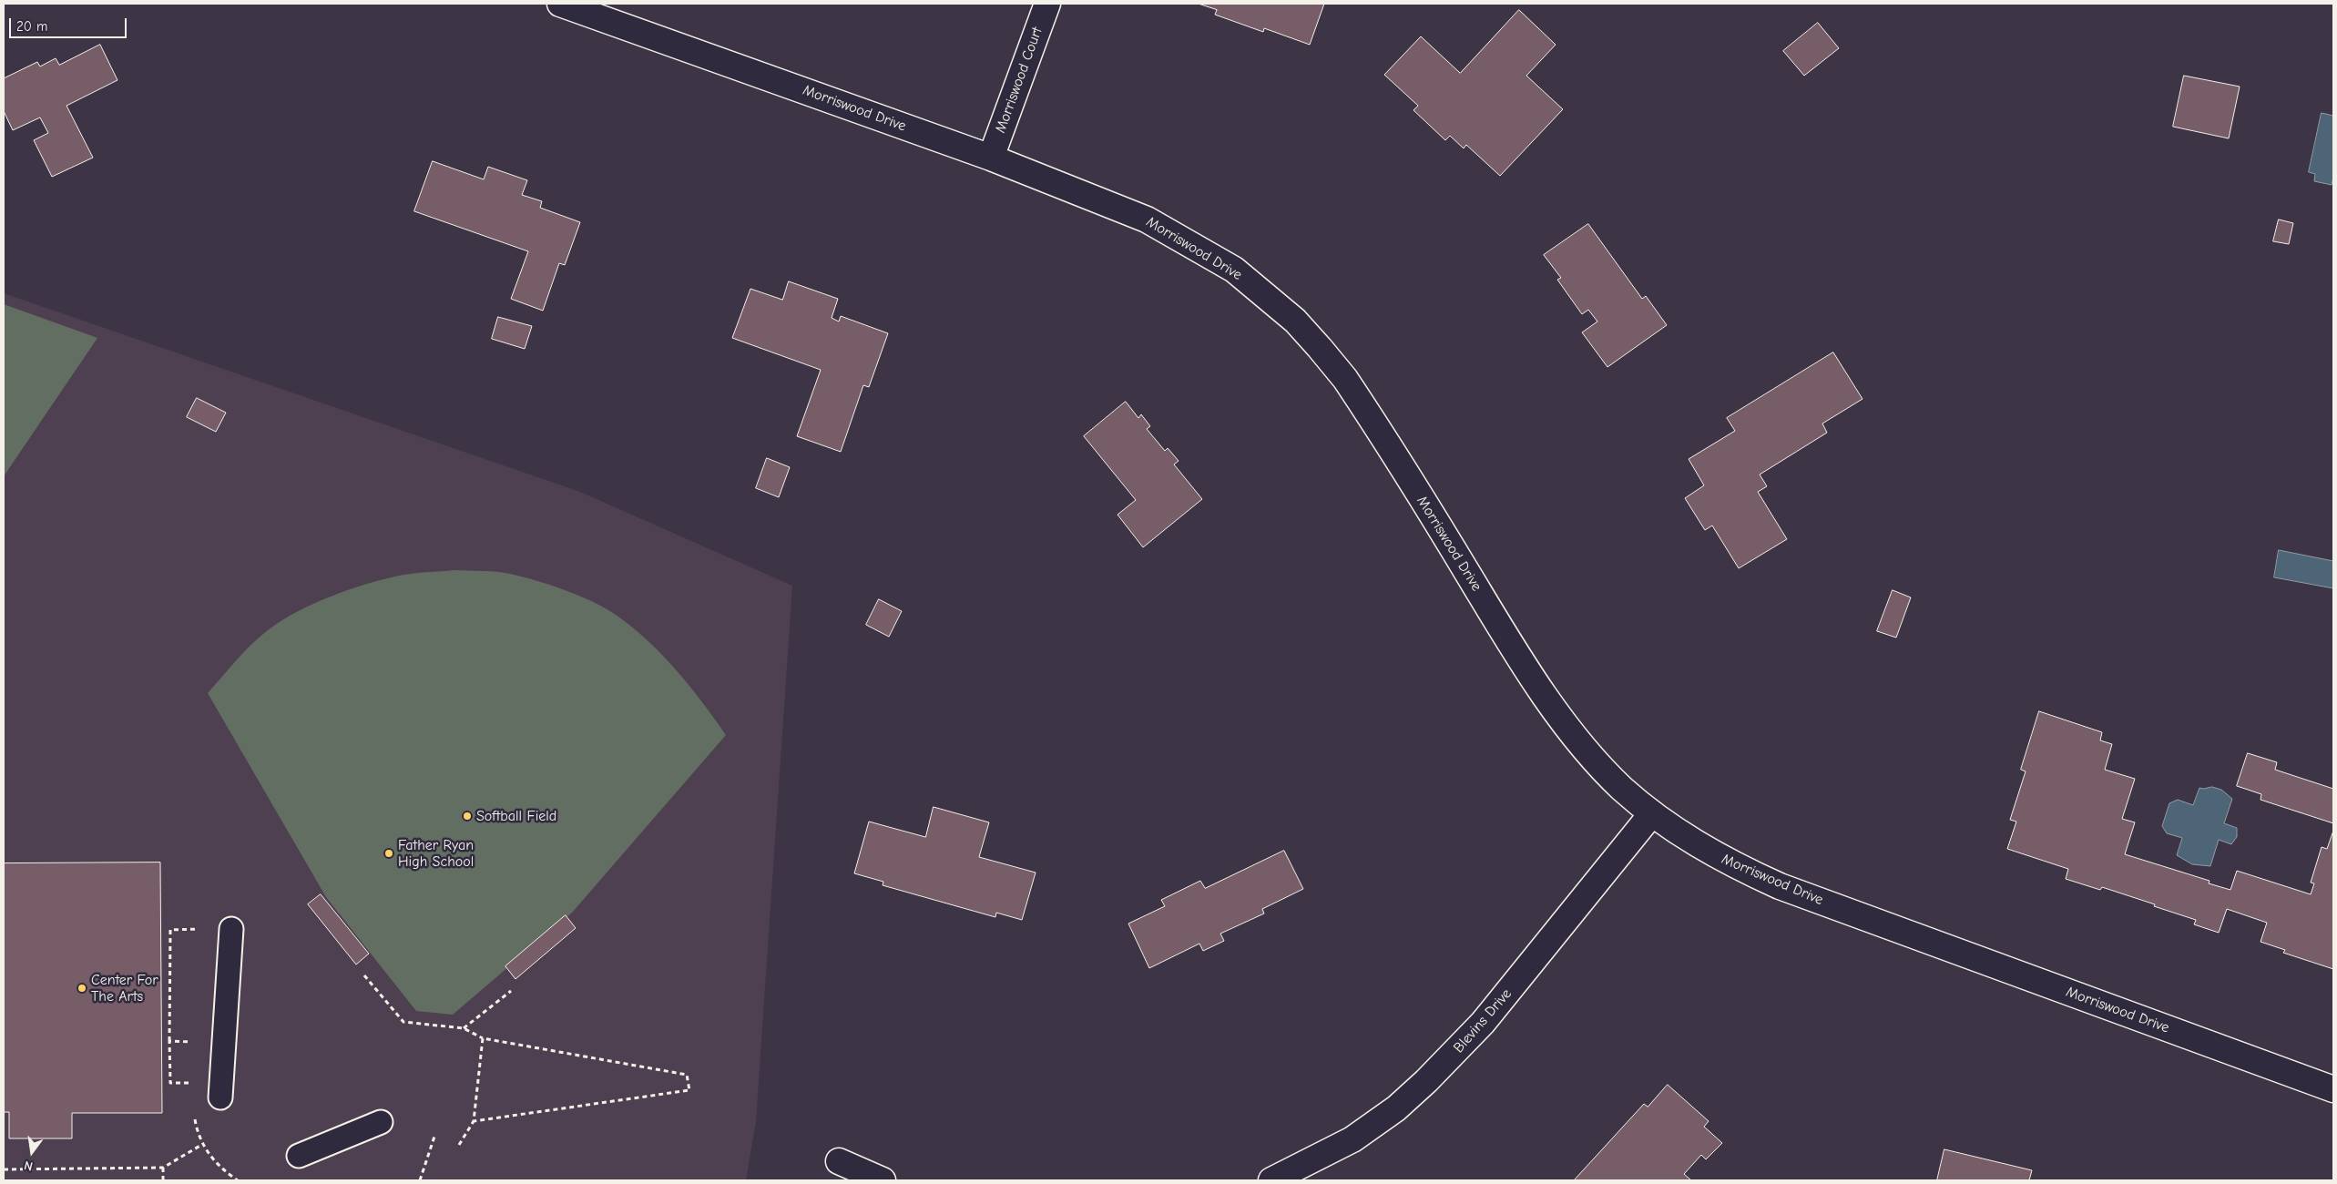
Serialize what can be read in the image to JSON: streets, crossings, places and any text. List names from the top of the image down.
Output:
{
  "streets": {
    "street": ["Morriswood Court", "Morriswood Drive", "Blevins Drive"]
  },
  "crossings": [
    ["Morriswood Court", "Morriswood Drive"],
    ["Morriswood Drive", "Blevins Drive"]
  ],
  "places": ["Softball Field", "Father Ryan High School", "Center For The Arts"],
  "scale_bar": "20 m",
  "north": "bottom"
}
